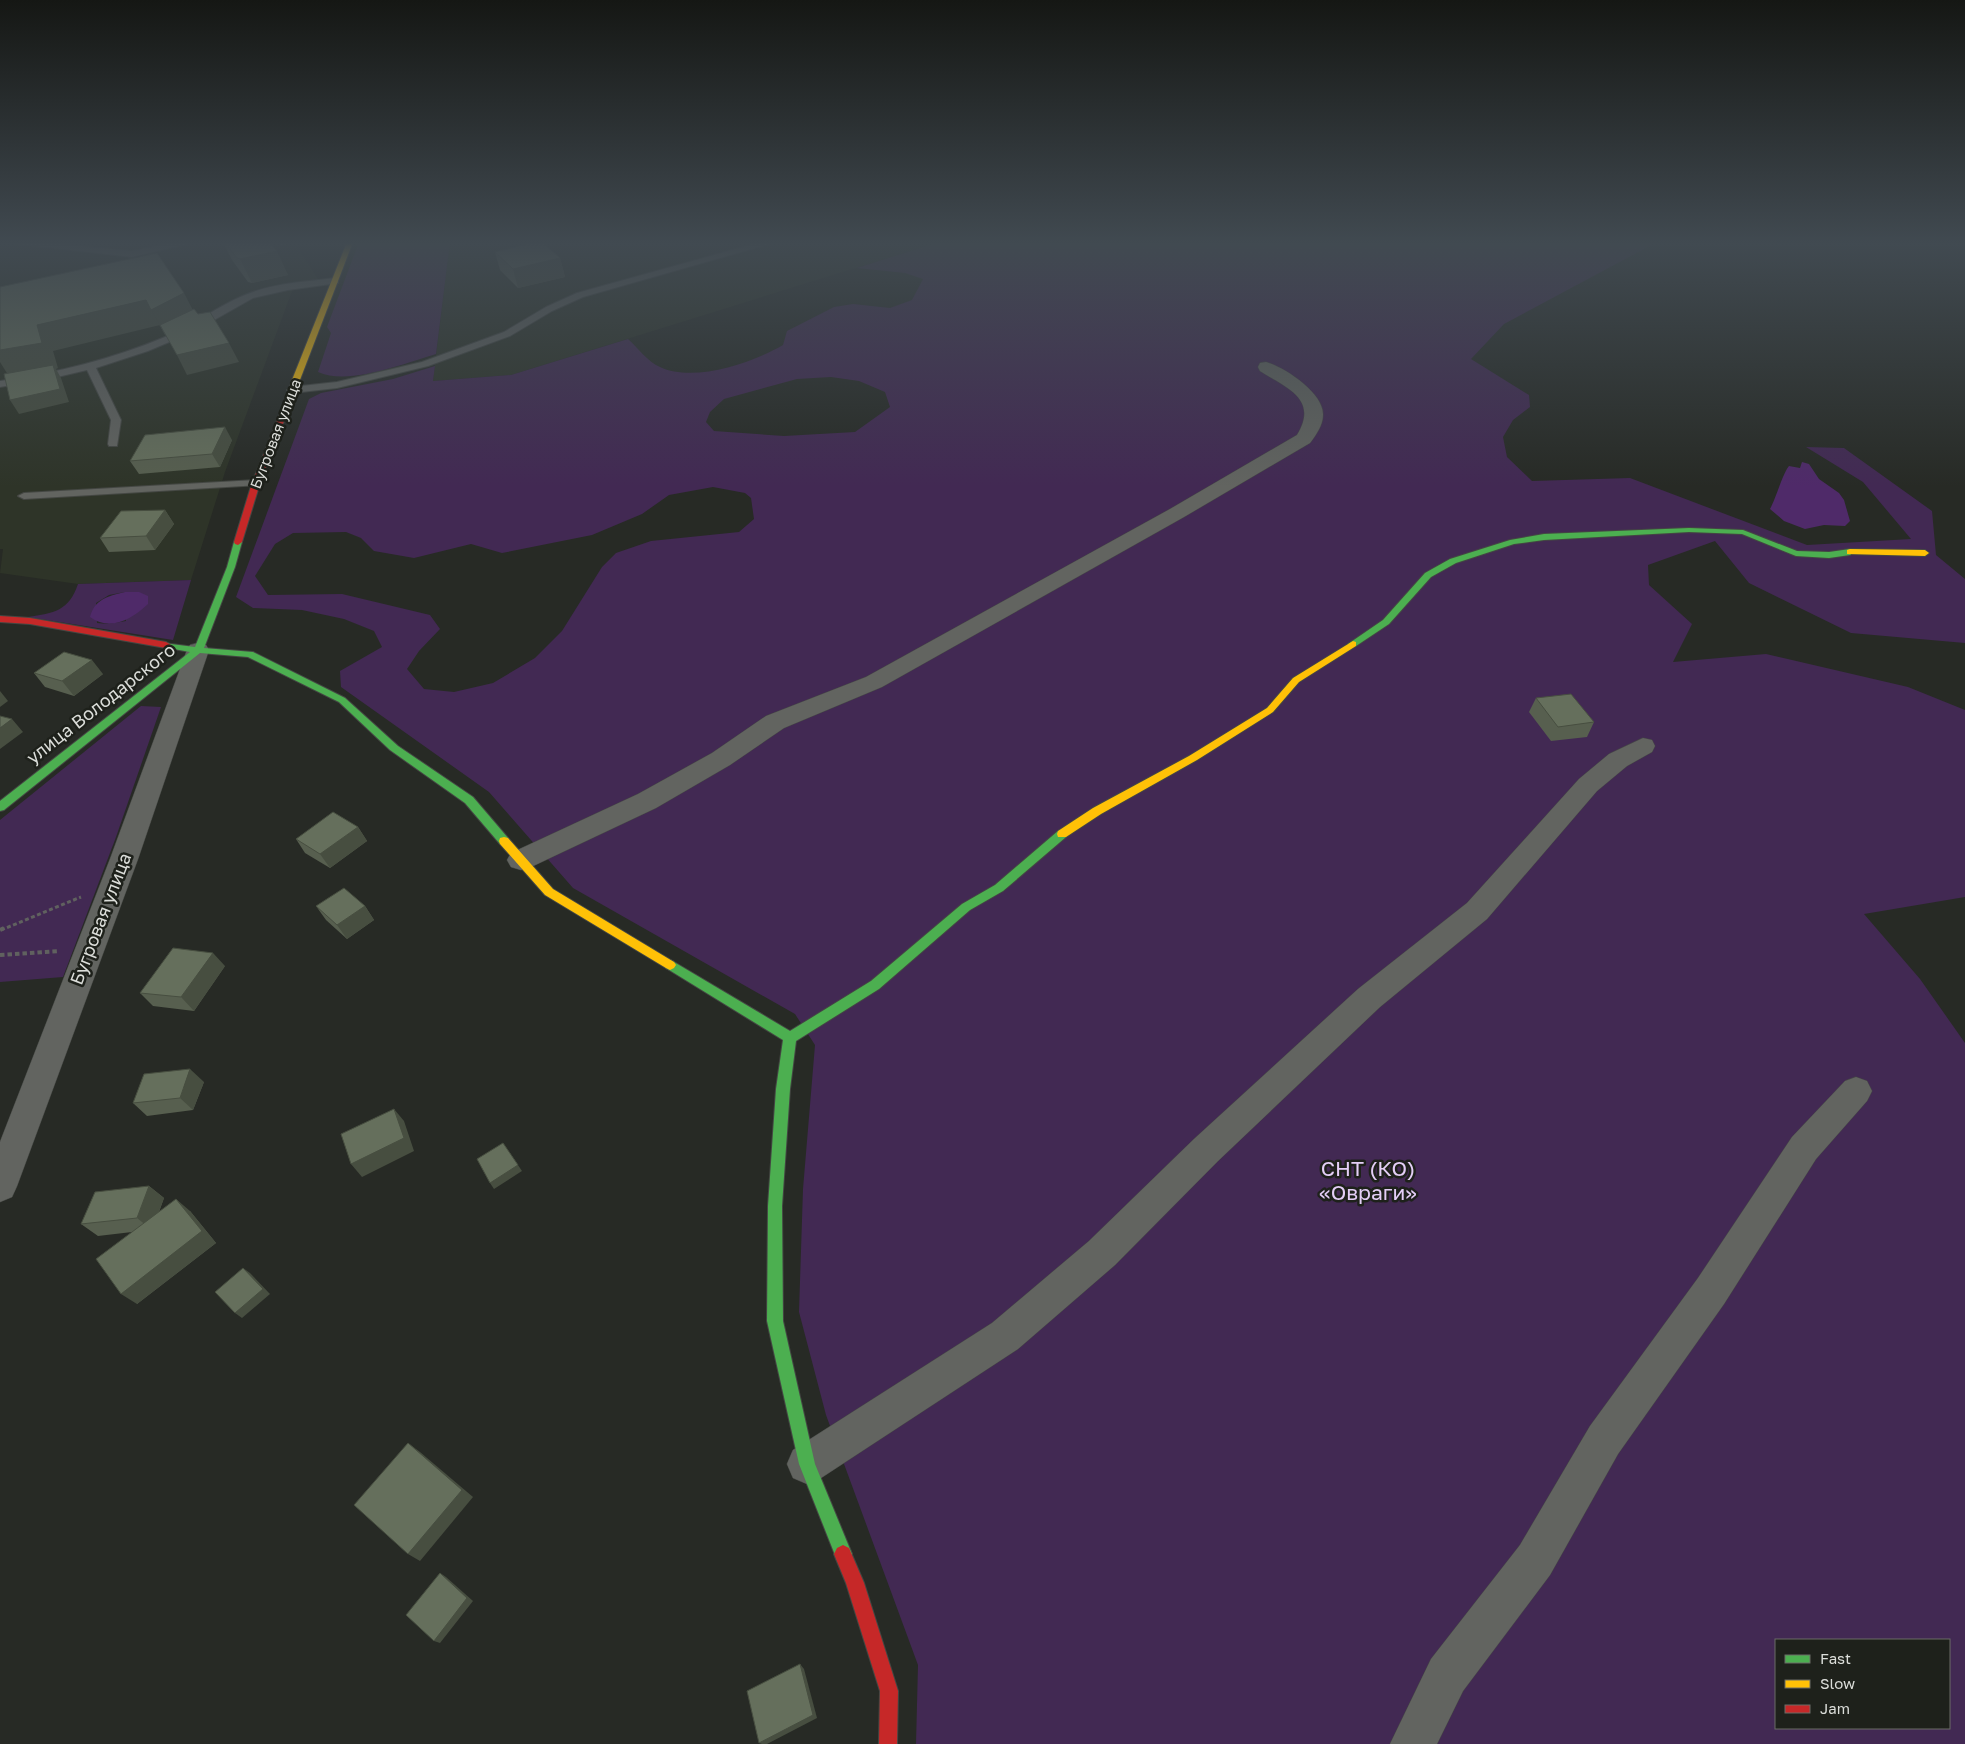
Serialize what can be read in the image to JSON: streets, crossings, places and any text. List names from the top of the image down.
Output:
{
  "streets": {
    "street": ["Бугровая улица", "улица Володарского"]
  },
  "crossings": [
    ["Бугровая улица", "улица Володарского"]
  ],
  "parks": ["СНТ (КО) «Овраги»"],
  "legend": ["Fast", "Slow", "Jam"]
}
